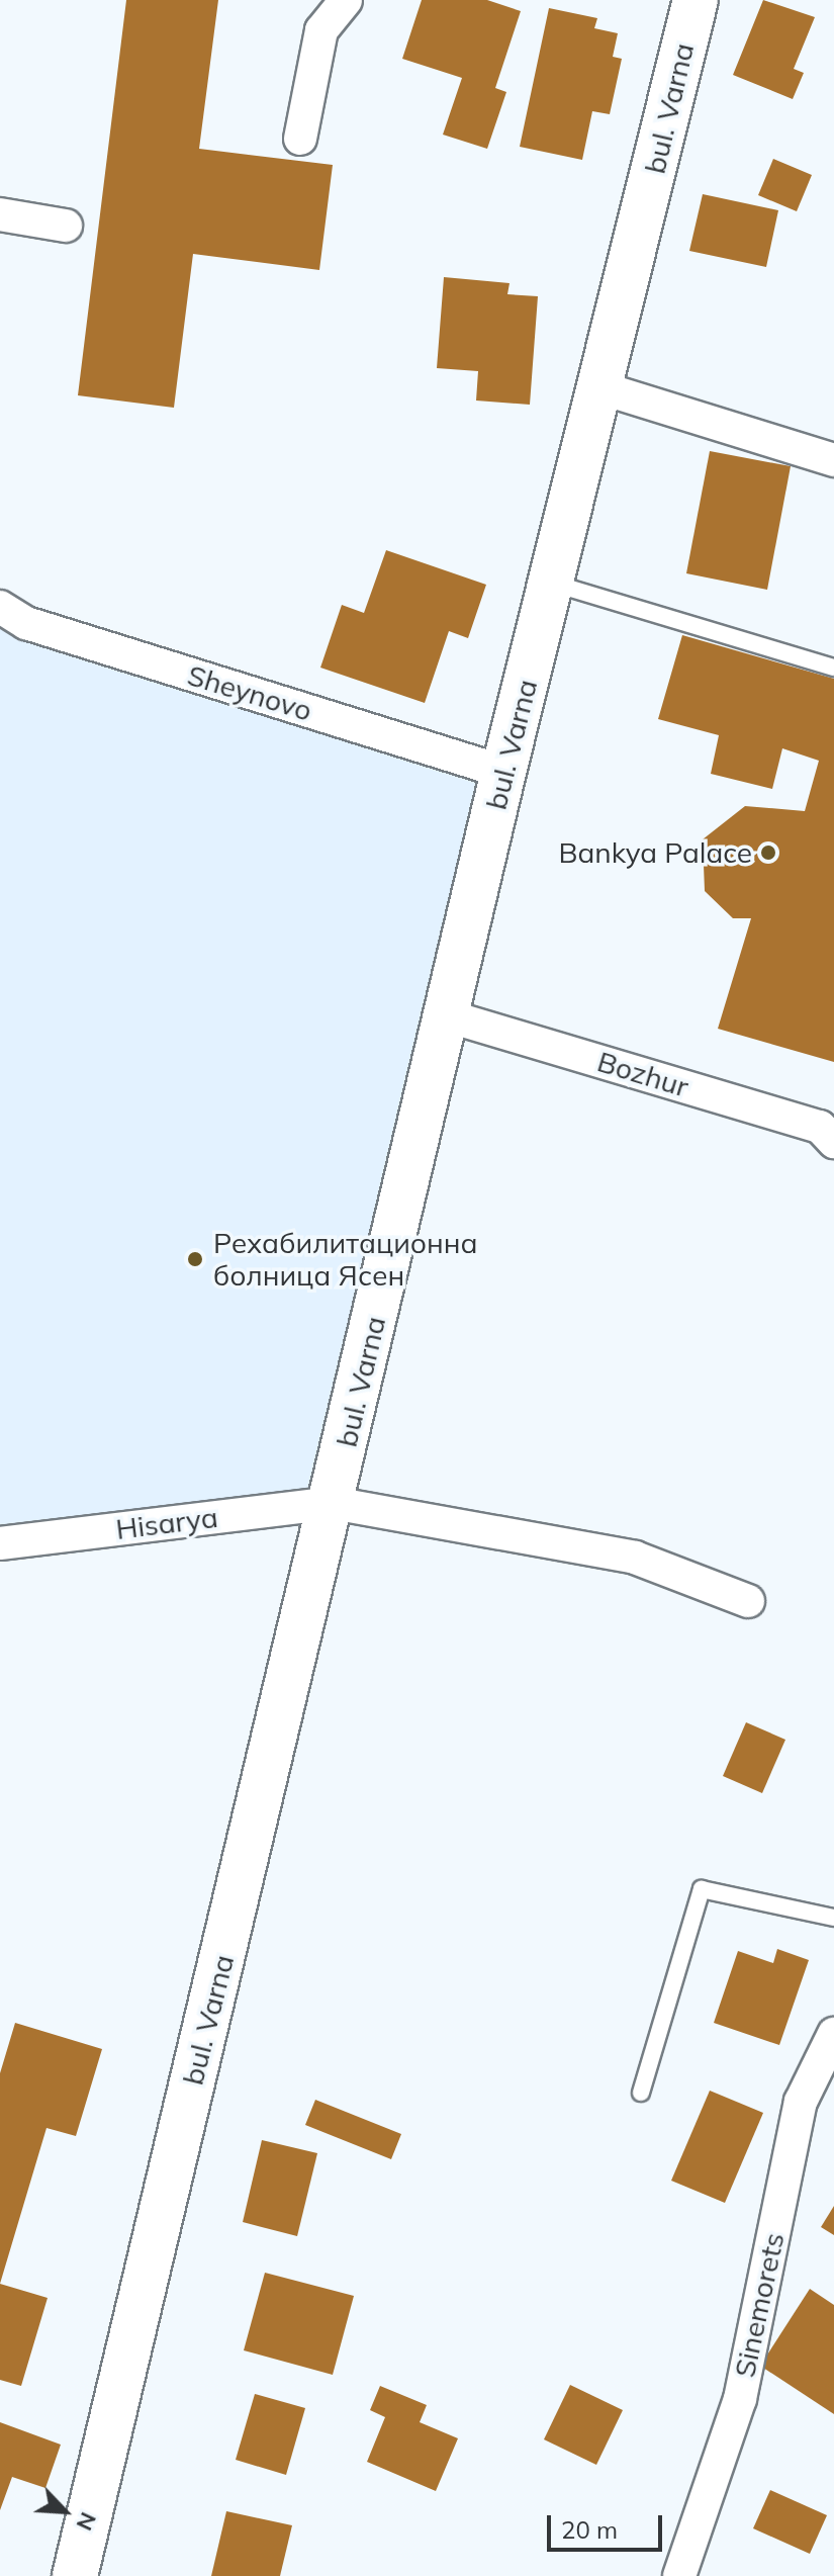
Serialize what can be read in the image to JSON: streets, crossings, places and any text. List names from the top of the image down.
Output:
{
  "streets": {
    "street": [
      "bul. Varna",
      "Sheynovo",
      "Bozhur",
      "Hisarya",
      "Sinemorets"
    ]
  },
  "crossings": [
    ["bul. Varna", "Sheynovo"],
    ["bul. Varna", "Bozhur"],
    ["bul. Varna", "Hisarya"]
  ],
  "places": ["Bankya Palace", "Рехабилитационна болница Ясен"],
  "scale_bar": "20 m",
  "north": "bottom right"
}
